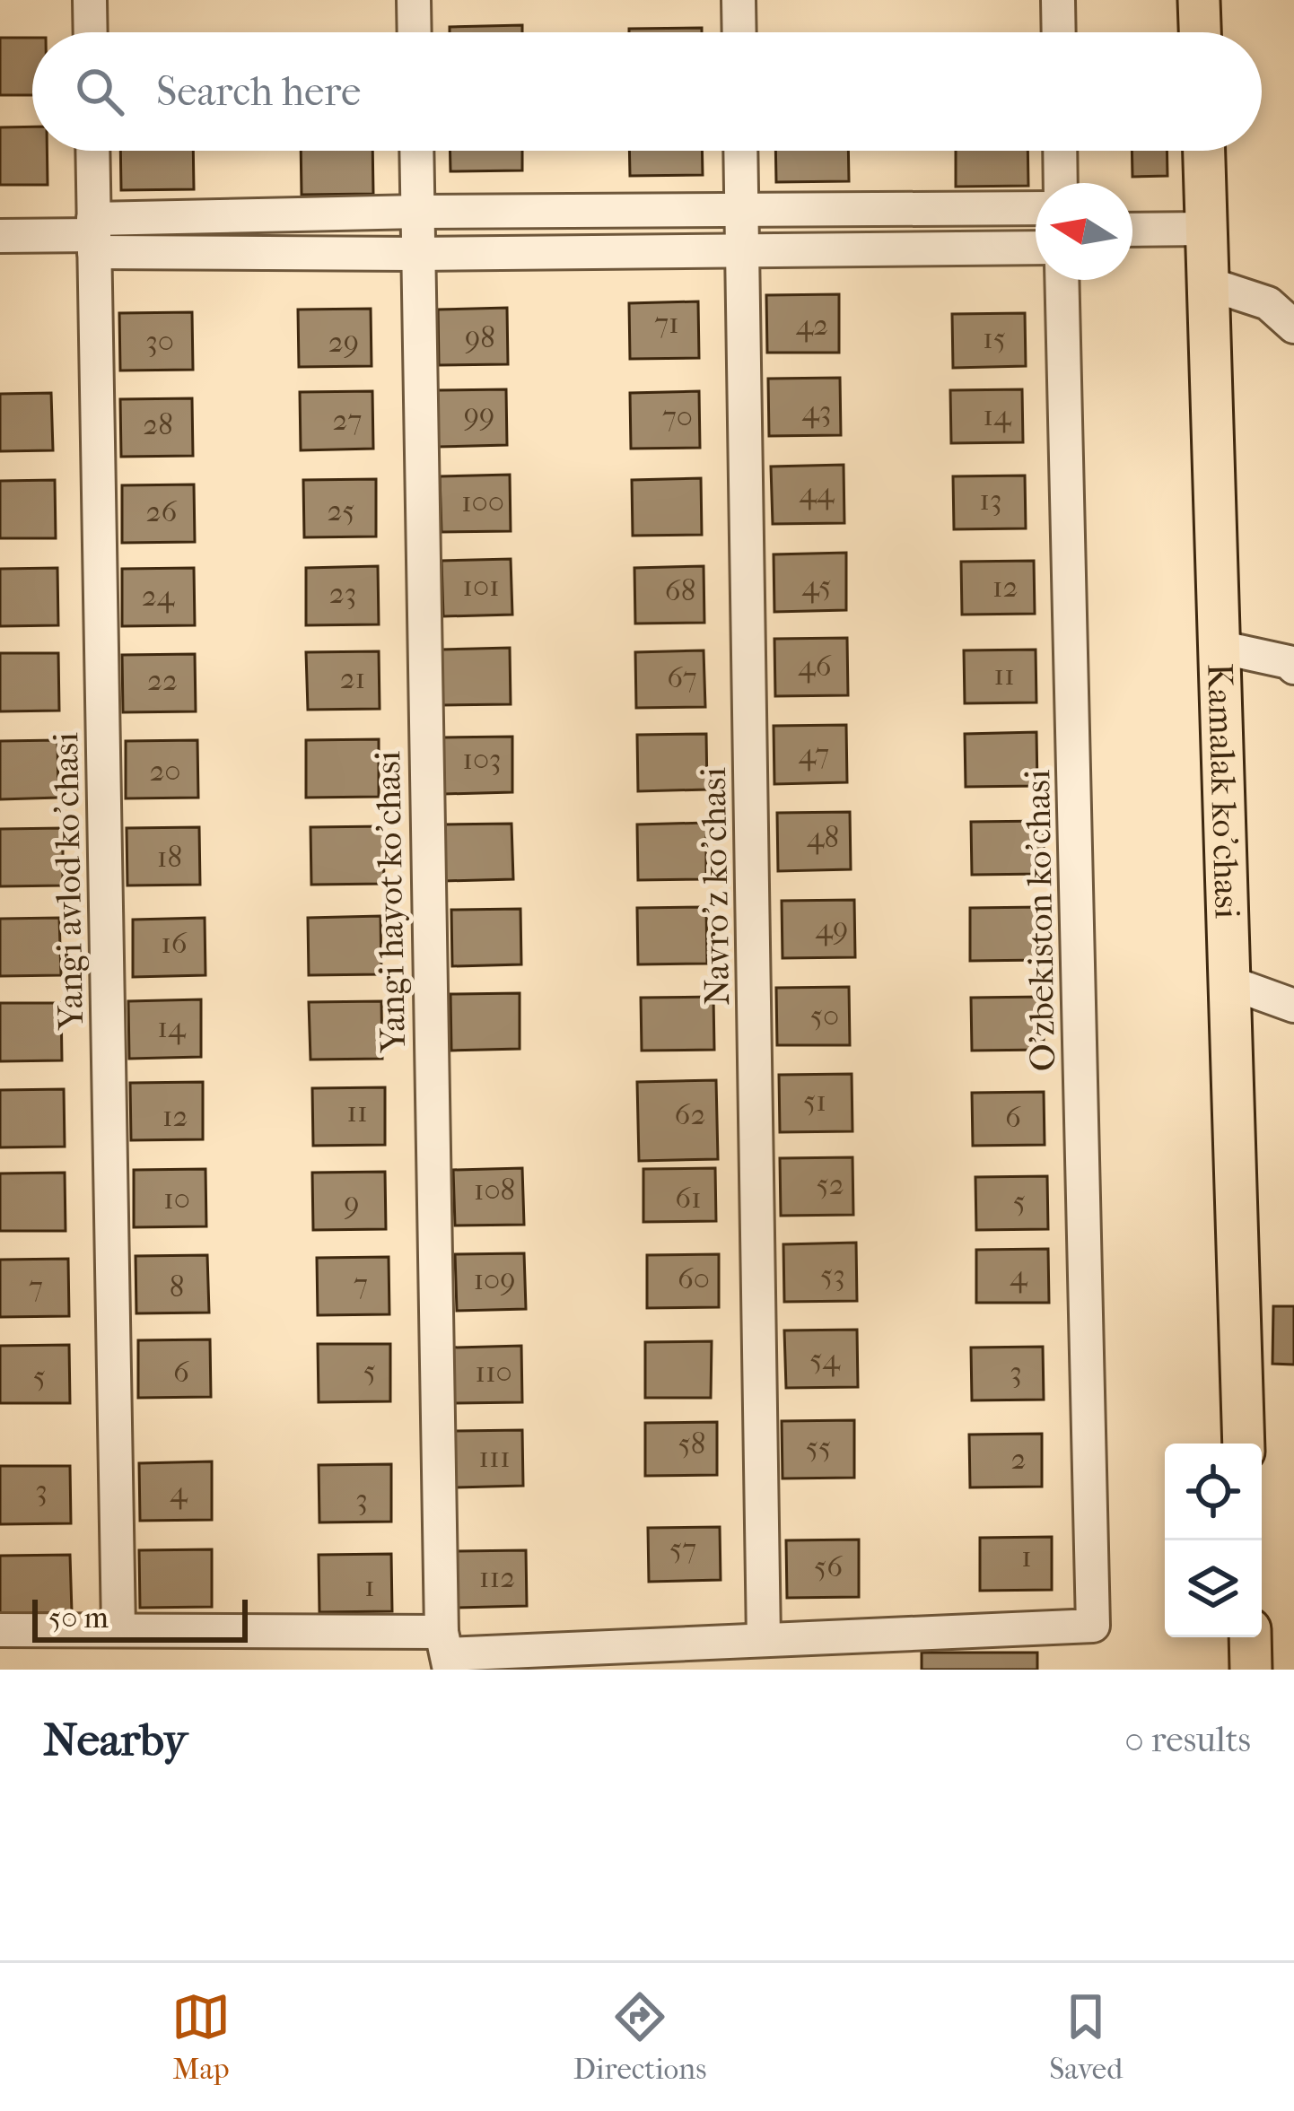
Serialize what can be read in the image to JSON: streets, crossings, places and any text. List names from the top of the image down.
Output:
{
  "streets": {
    "main road": ["Kamalak ko'chasi"],
    "street": [
      "Yangi avlod ko'chasi",
      "Navro'z ko'chasi",
      "Yangi hayot ko'chasi",
      "O'zbekiston ko'chasi"
    ]
  },
  "crossings": [
    ["Navro'z ko'chasi", "O'zbekiston ko'chasi"]
  ],
  "house_numbers": [
    "71",
    "42",
    "98",
    "15",
    "30",
    "29",
    "43",
    "99",
    "14",
    "70",
    "27",
    "28",
    "44",
    "13",
    "100",
    "25",
    "26",
    "101",
    "45",
    "12",
    "68",
    "23",
    "24",
    "46",
    "11",
    "67",
    "21",
    "22",
    "47",
    "103",
    "20",
    "48",
    "18",
    "49",
    "16",
    "50",
    "14",
    "51",
    "11",
    "62",
    "12",
    "6",
    "52",
    "108",
    "61",
    "10",
    "5",
    "9",
    "53",
    "4",
    "60",
    "109",
    "7",
    "7",
    "8",
    "54",
    "5",
    "6",
    "110",
    "3",
    "5",
    "58",
    "55",
    "111",
    "2",
    "3",
    "4",
    "3",
    "57",
    "1",
    "56",
    "112",
    "1"
  ],
  "scale_bar": "50 m",
  "north": "left",
  "page": {
    "search": "Search here",
    "scale": "50 m",
    "heading": ["Nearby", "0 results"],
    "nav": ["Map", "Directions", "Saved"]
  }
}
